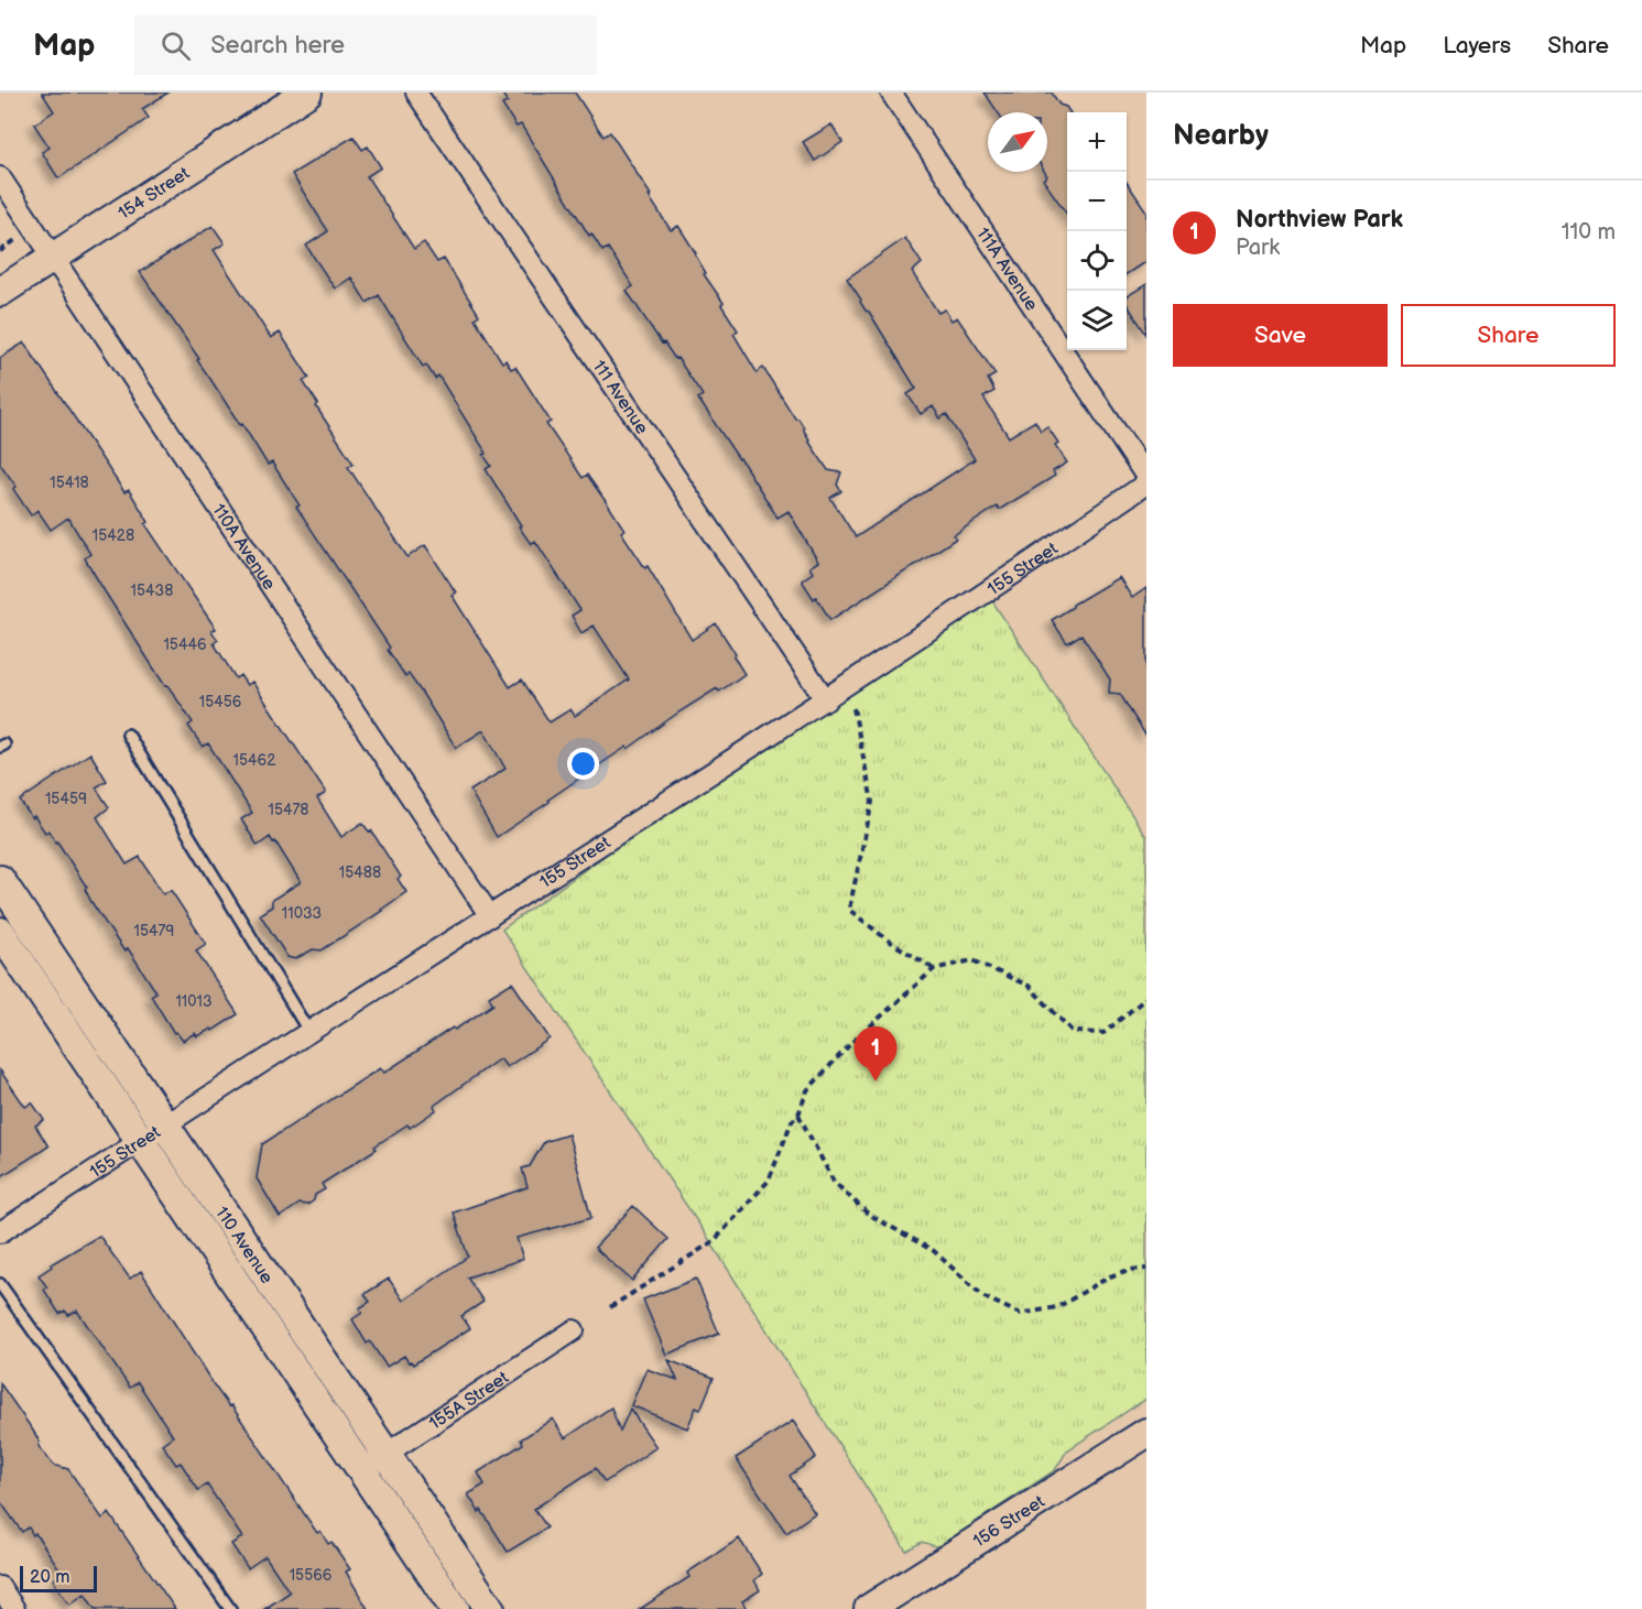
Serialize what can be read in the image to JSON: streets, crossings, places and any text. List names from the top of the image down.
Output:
{
  "streets": {
    "street": [
      "154 Street",
      "111A Avenue",
      "111 Avenue",
      "110A Avenue",
      "155 Street",
      "110 Avenue",
      "155A Street",
      "156 Street"
    ]
  },
  "crossings": [
    ["154 Street", "110A Avenue"],
    ["111 Avenue", "155 Street"],
    ["110A Avenue", "155 Street"],
    ["155 Street", "110 Avenue"],
    ["110 Avenue", "155A Street"]
  ],
  "house_numbers": [
    "15418",
    "15428",
    "15438",
    "15446",
    "15456",
    "15462",
    "15459",
    "15478",
    "15488",
    "11033",
    "15479",
    "11013",
    "15566"
  ],
  "scale_bar": "20 m",
  "north": "top right",
  "page": {
    "header": "Map",
    "search": "Search here",
    "nav": ["Map", "Layers", "Share"],
    "heading": "Nearby",
    "map_buttons": ["+", "−"],
    "list": [
      {
        "mark": "1",
        "name": "Northview Park",
        "note": "Park",
        "value": "110 m"
      }
    ],
    "buttons": ["Save", "Share"],
    "pins": "1",
    "scale": "20 m"
  }
}
